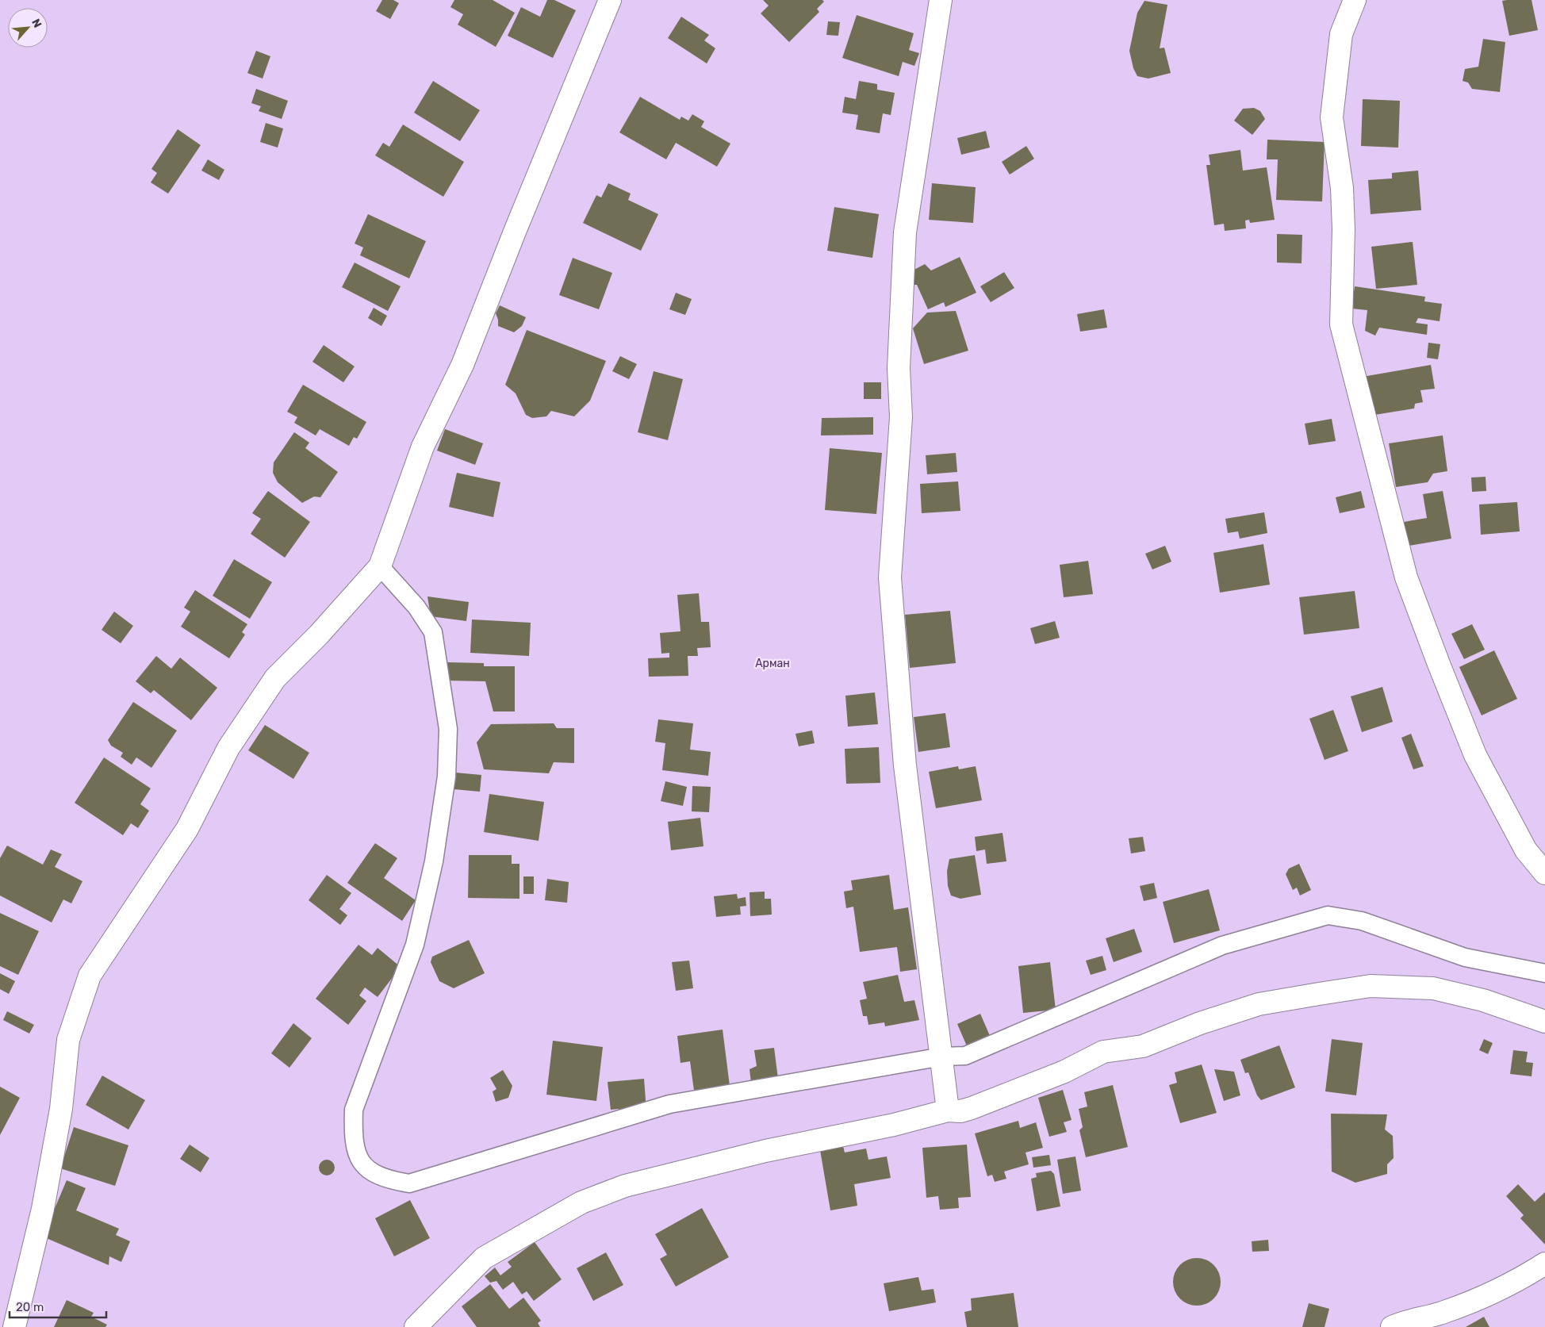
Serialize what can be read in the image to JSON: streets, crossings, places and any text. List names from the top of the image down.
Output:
{
  "parks": ["Арман"],
  "scale_bar": "20 m",
  "north": "top right"
}
